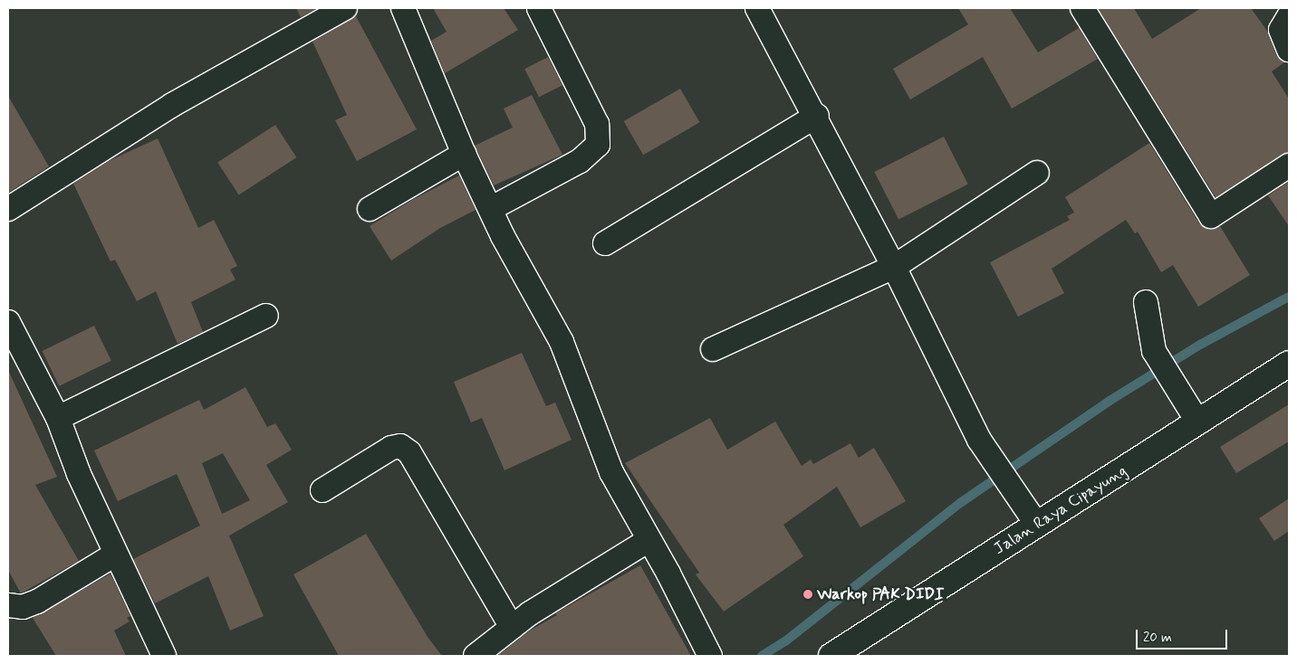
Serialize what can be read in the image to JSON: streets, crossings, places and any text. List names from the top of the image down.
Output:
{
  "streets": {
    "main road": ["Jalan Raya Cipayung"]
  },
  "places": ["Warkop PAK DIDI"],
  "scale_bar": "20 m"
}
